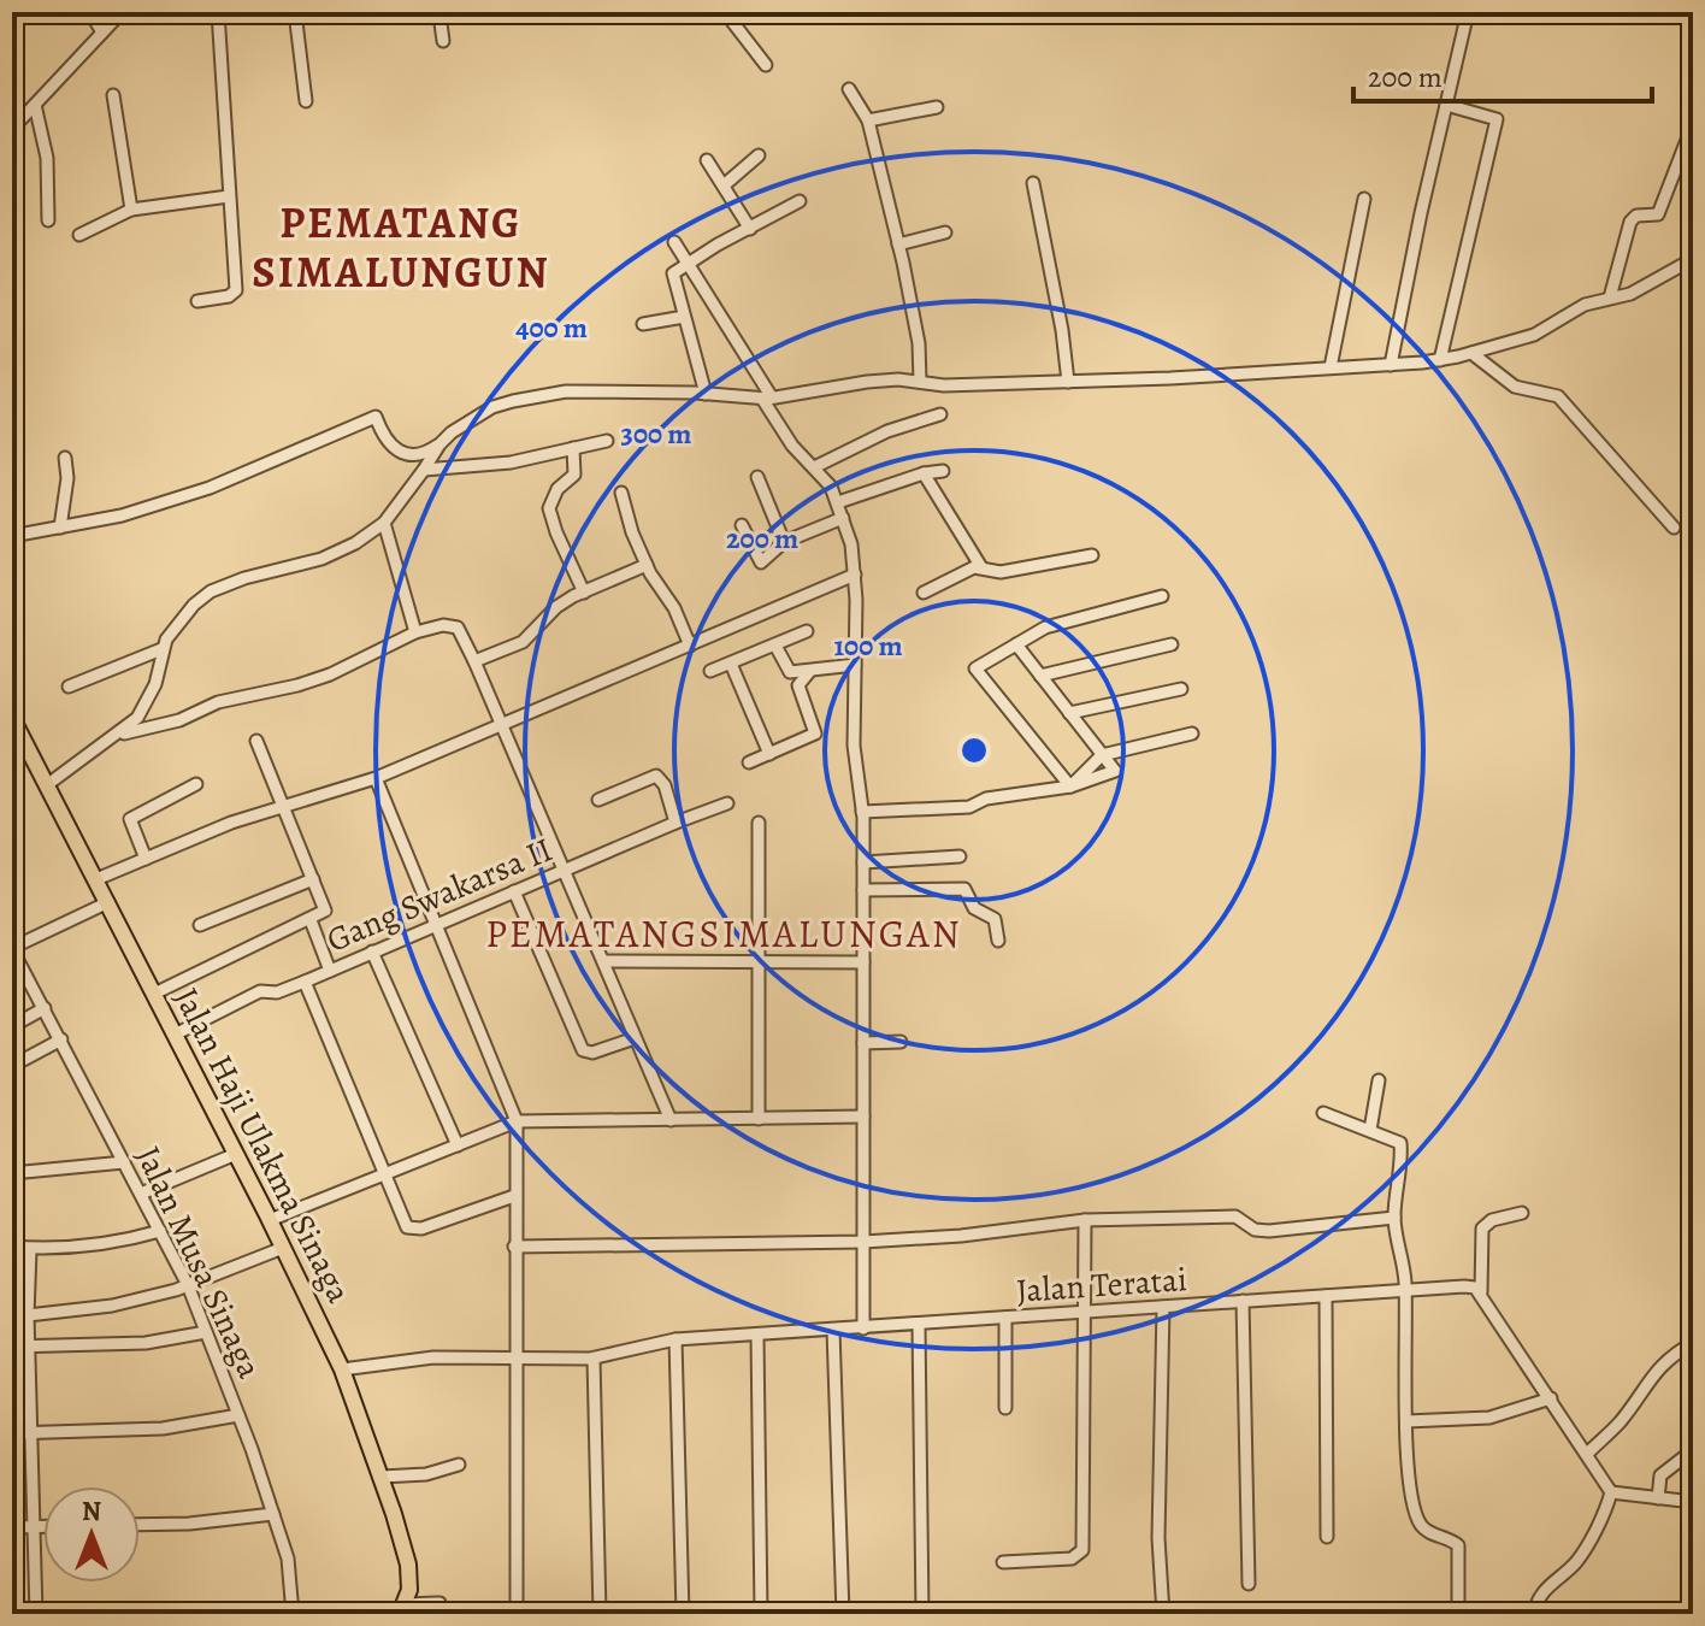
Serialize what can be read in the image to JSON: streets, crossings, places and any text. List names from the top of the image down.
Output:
{
  "streets": {
    "main road": ["Jalan Haji Ulakma Sinaga"],
    "street": ["Gang Swakarsa II", "Jalan Musa Sinaga", "Jalan Teratai"]
  },
  "crossings": [
    ["Gang Swakarsa II", "Jalan Haji Ulakma Sinaga"],
    ["Jalan Haji Ulakma Sinaga", "Jalan Teratai"]
  ],
  "districts": ["PEMATANG SIMALUNGUN", "PEMATANGSIMALUNGAN"],
  "scale_bar": "200 m",
  "north": "top",
  "rings": [
    "400 m",
    "300 m",
    "200 m",
    "100 m"
  ]
}
